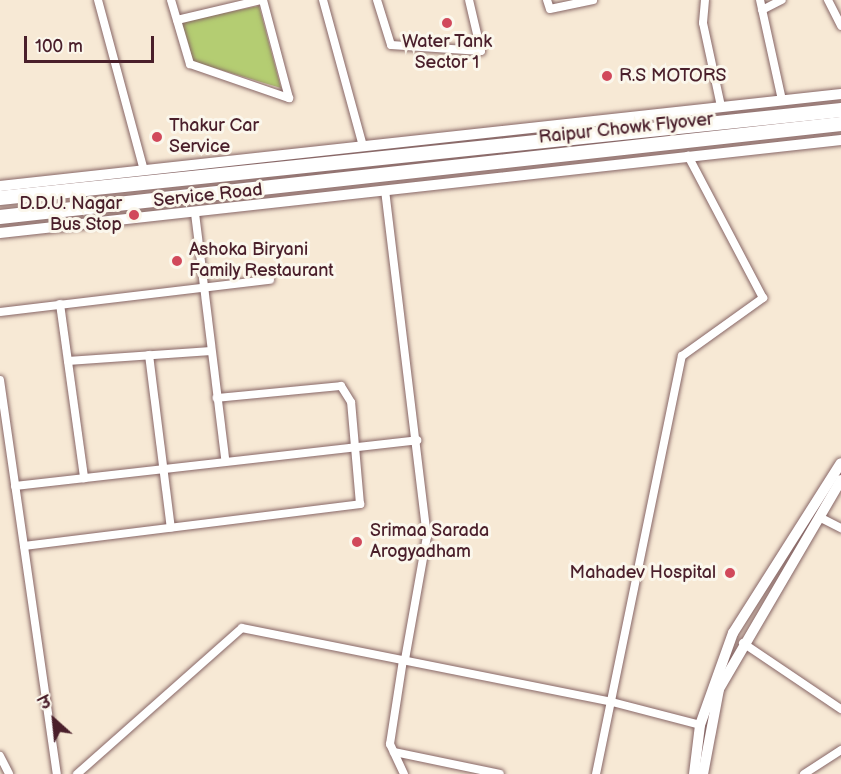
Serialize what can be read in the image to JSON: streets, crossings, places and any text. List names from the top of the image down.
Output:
{
  "streets": {
    "highway": ["Raipur Chowk Flyover"],
    "street": ["Service Road"]
  },
  "crossings": [
    ["Raipur Chowk Flyover", "Service Road"]
  ],
  "places": [
    "Water Tank Sector 1",
    "R.S MOTORS",
    "Thakur Car Service",
    "D.D.U. Nagar Bus Stop",
    "Ashoka Biryani Family Restaurant",
    "Srimaa Sarada Arogyadham",
    "Mahadev Hospital"
  ],
  "scale_bar": "100 m",
  "north": "top left"
}
